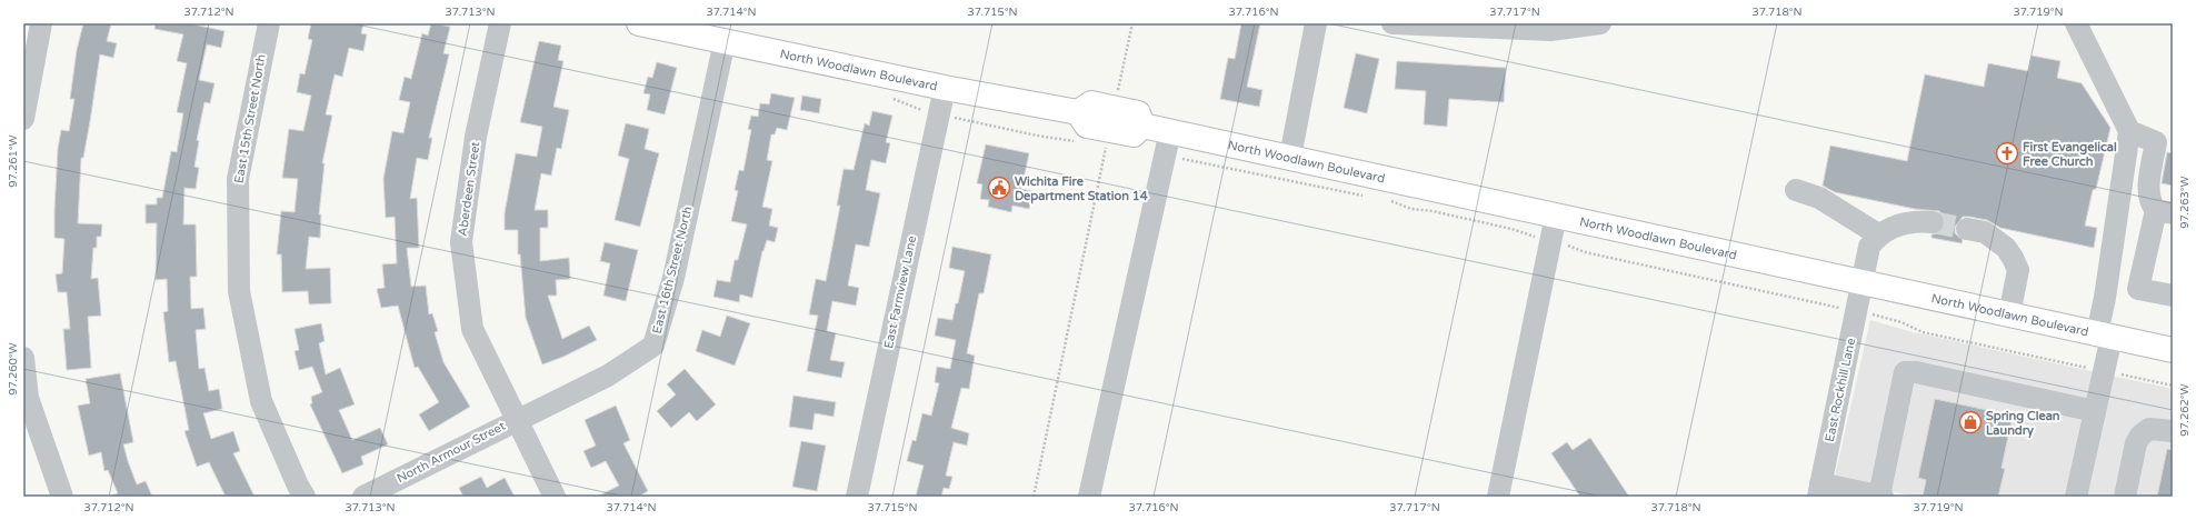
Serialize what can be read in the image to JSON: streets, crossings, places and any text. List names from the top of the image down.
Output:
{
  "streets": {
    "main road": ["North Woodlawn Boulevard"],
    "street": [
      "East 15th Street North",
      "Aberdeen Street",
      "East 16th Street North",
      "East Farmview Lane",
      "East Rockhill Lane",
      "North Armour Street"
    ]
  },
  "crossings": [
    ["North Woodlawn Boulevard", "East 16th Street North"],
    ["North Woodlawn Boulevard", "East Farmview Lane"],
    ["North Woodlawn Boulevard", "East Rockhill Lane"],
    ["Aberdeen Street", "East 16th Street North"],
    ["Aberdeen Street", "North Armour Street"],
    ["East 16th Street North", "North Armour Street"]
  ],
  "places": {
    "church": ["First Evangelical Free Church"],
    "public building": ["Wichita Fire Department Station 14"],
    "shop": ["Spring Clean Laundry"]
  },
  "coordinates": [
    "37.712°N",
    "37.713°N",
    "37.714°N",
    "37.715°N",
    "37.716°N",
    "37.717°N",
    "37.718°N",
    "37.719°N",
    "97.261°W",
    "97.263°W",
    "97.260°W",
    "97.262°W"
  ]
}
